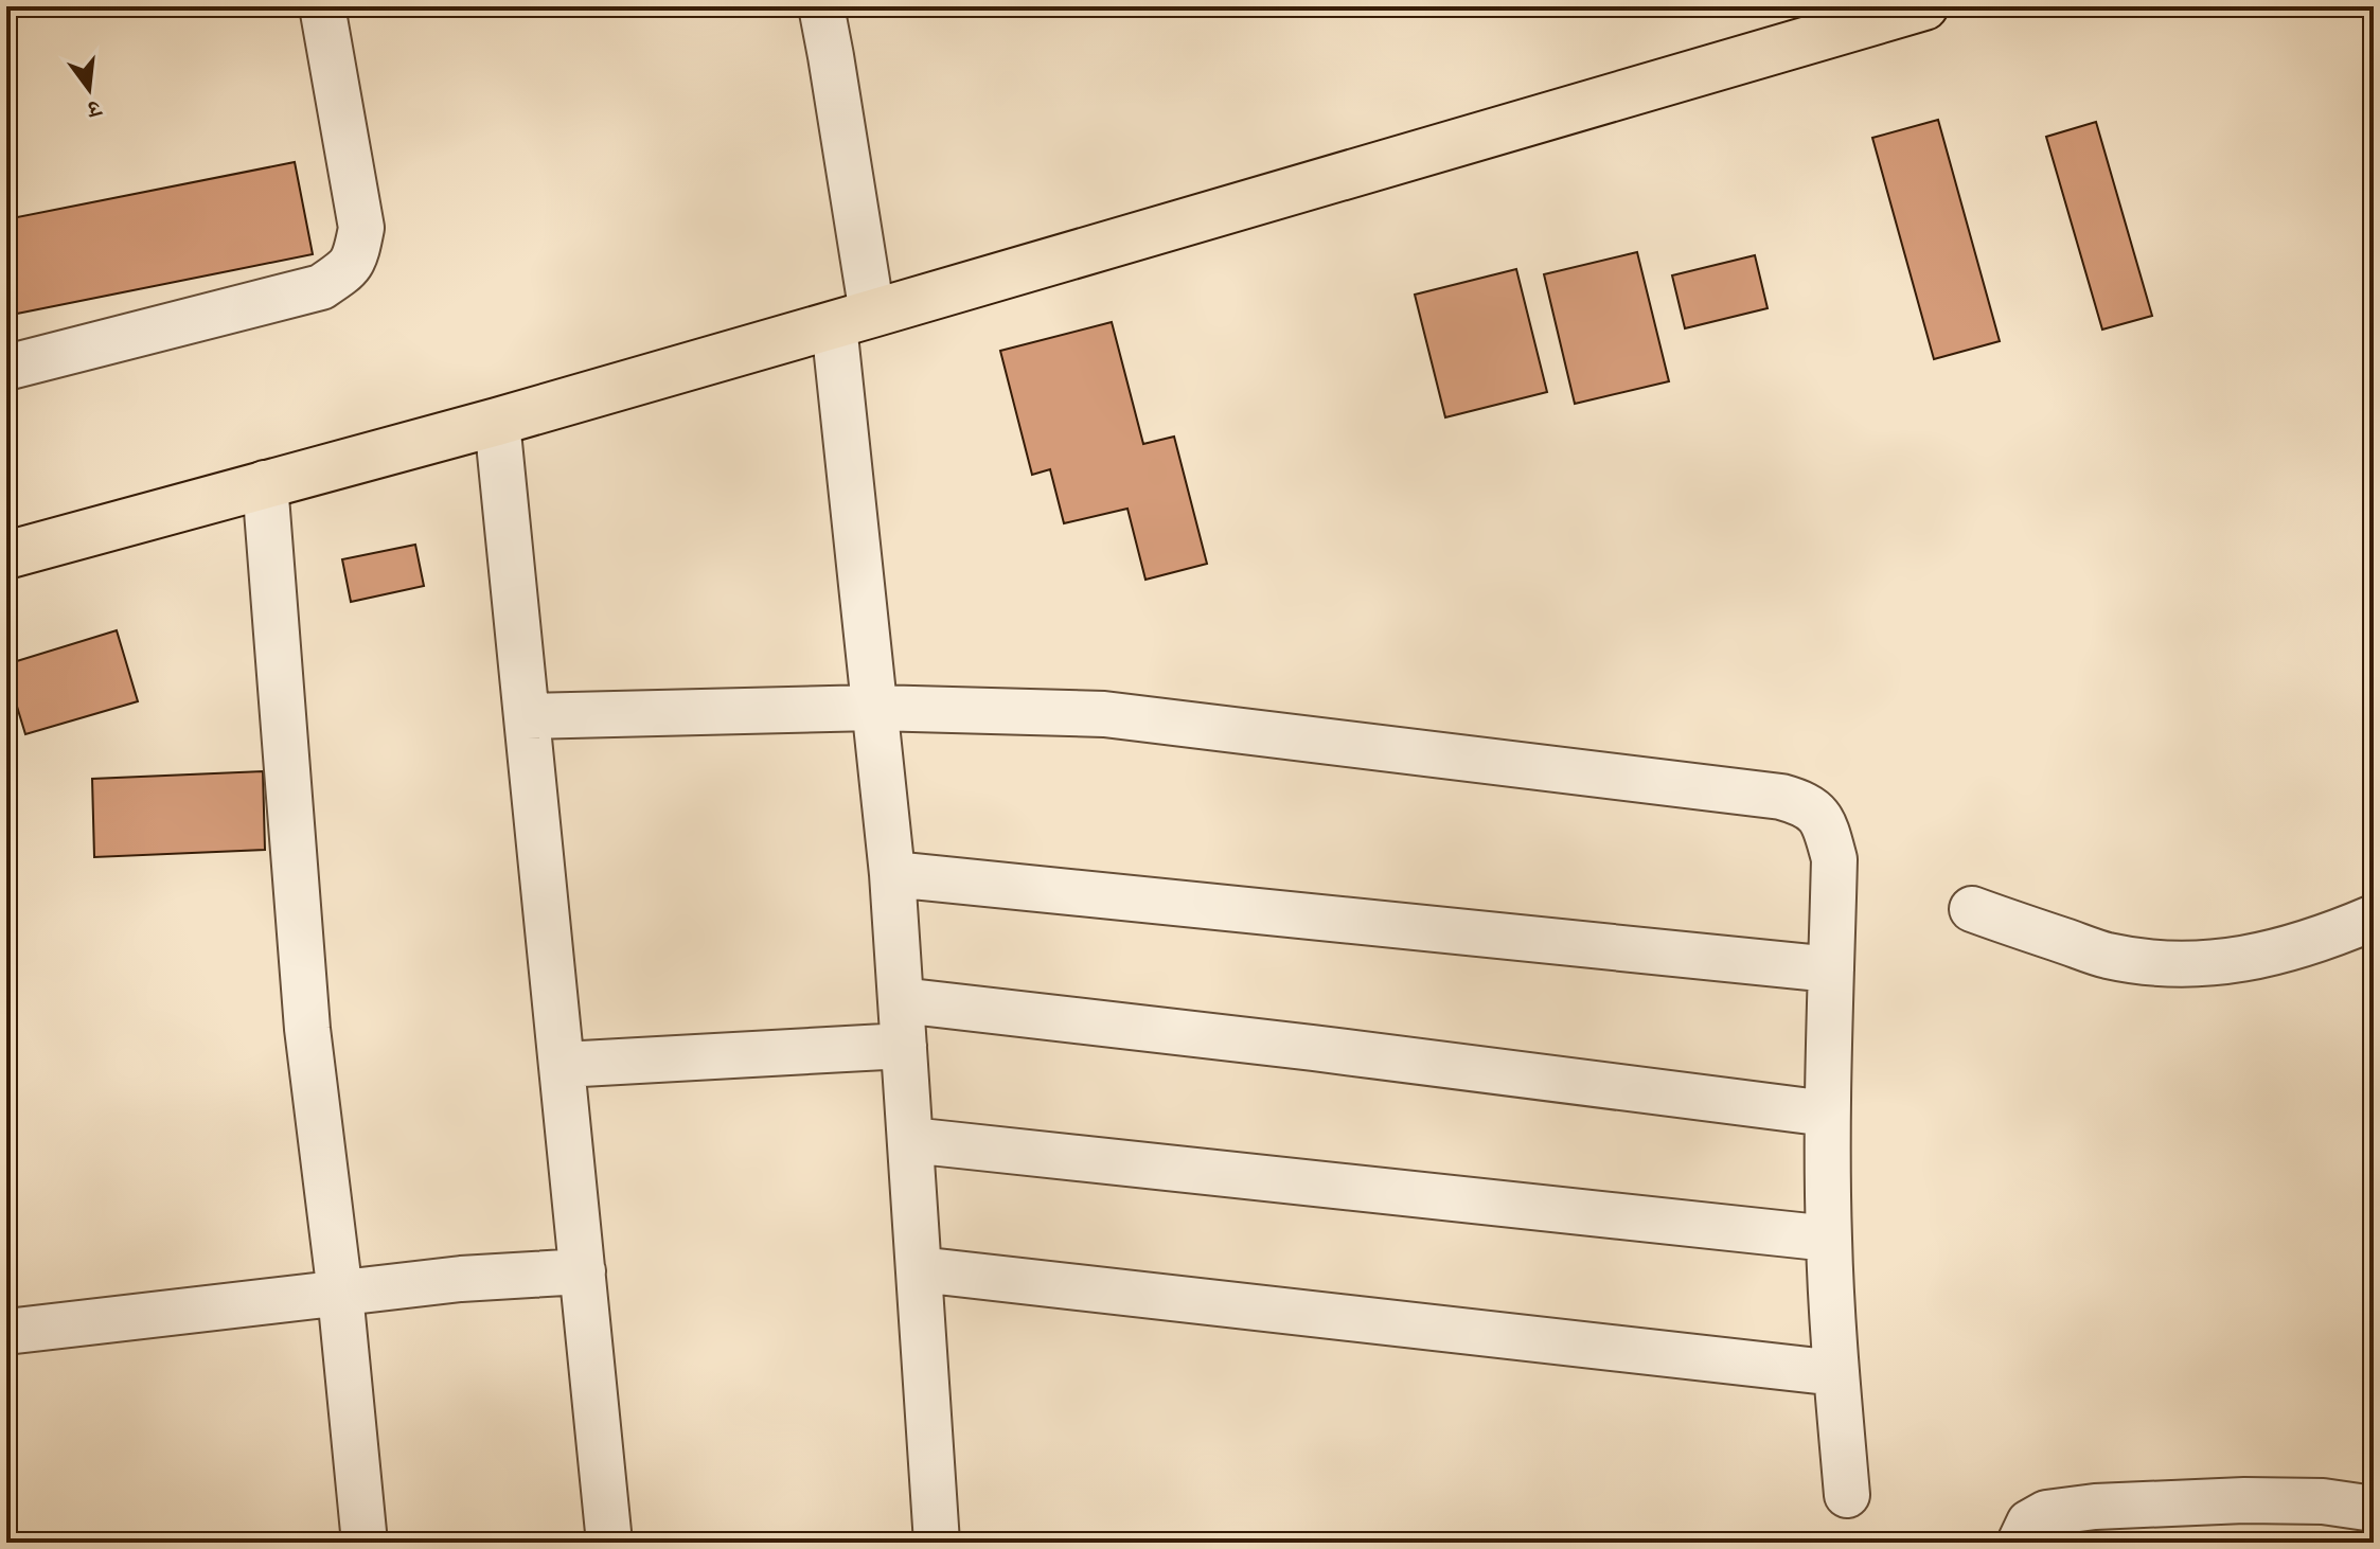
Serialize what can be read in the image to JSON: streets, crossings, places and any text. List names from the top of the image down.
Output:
{
  "north": "bottom"
}
